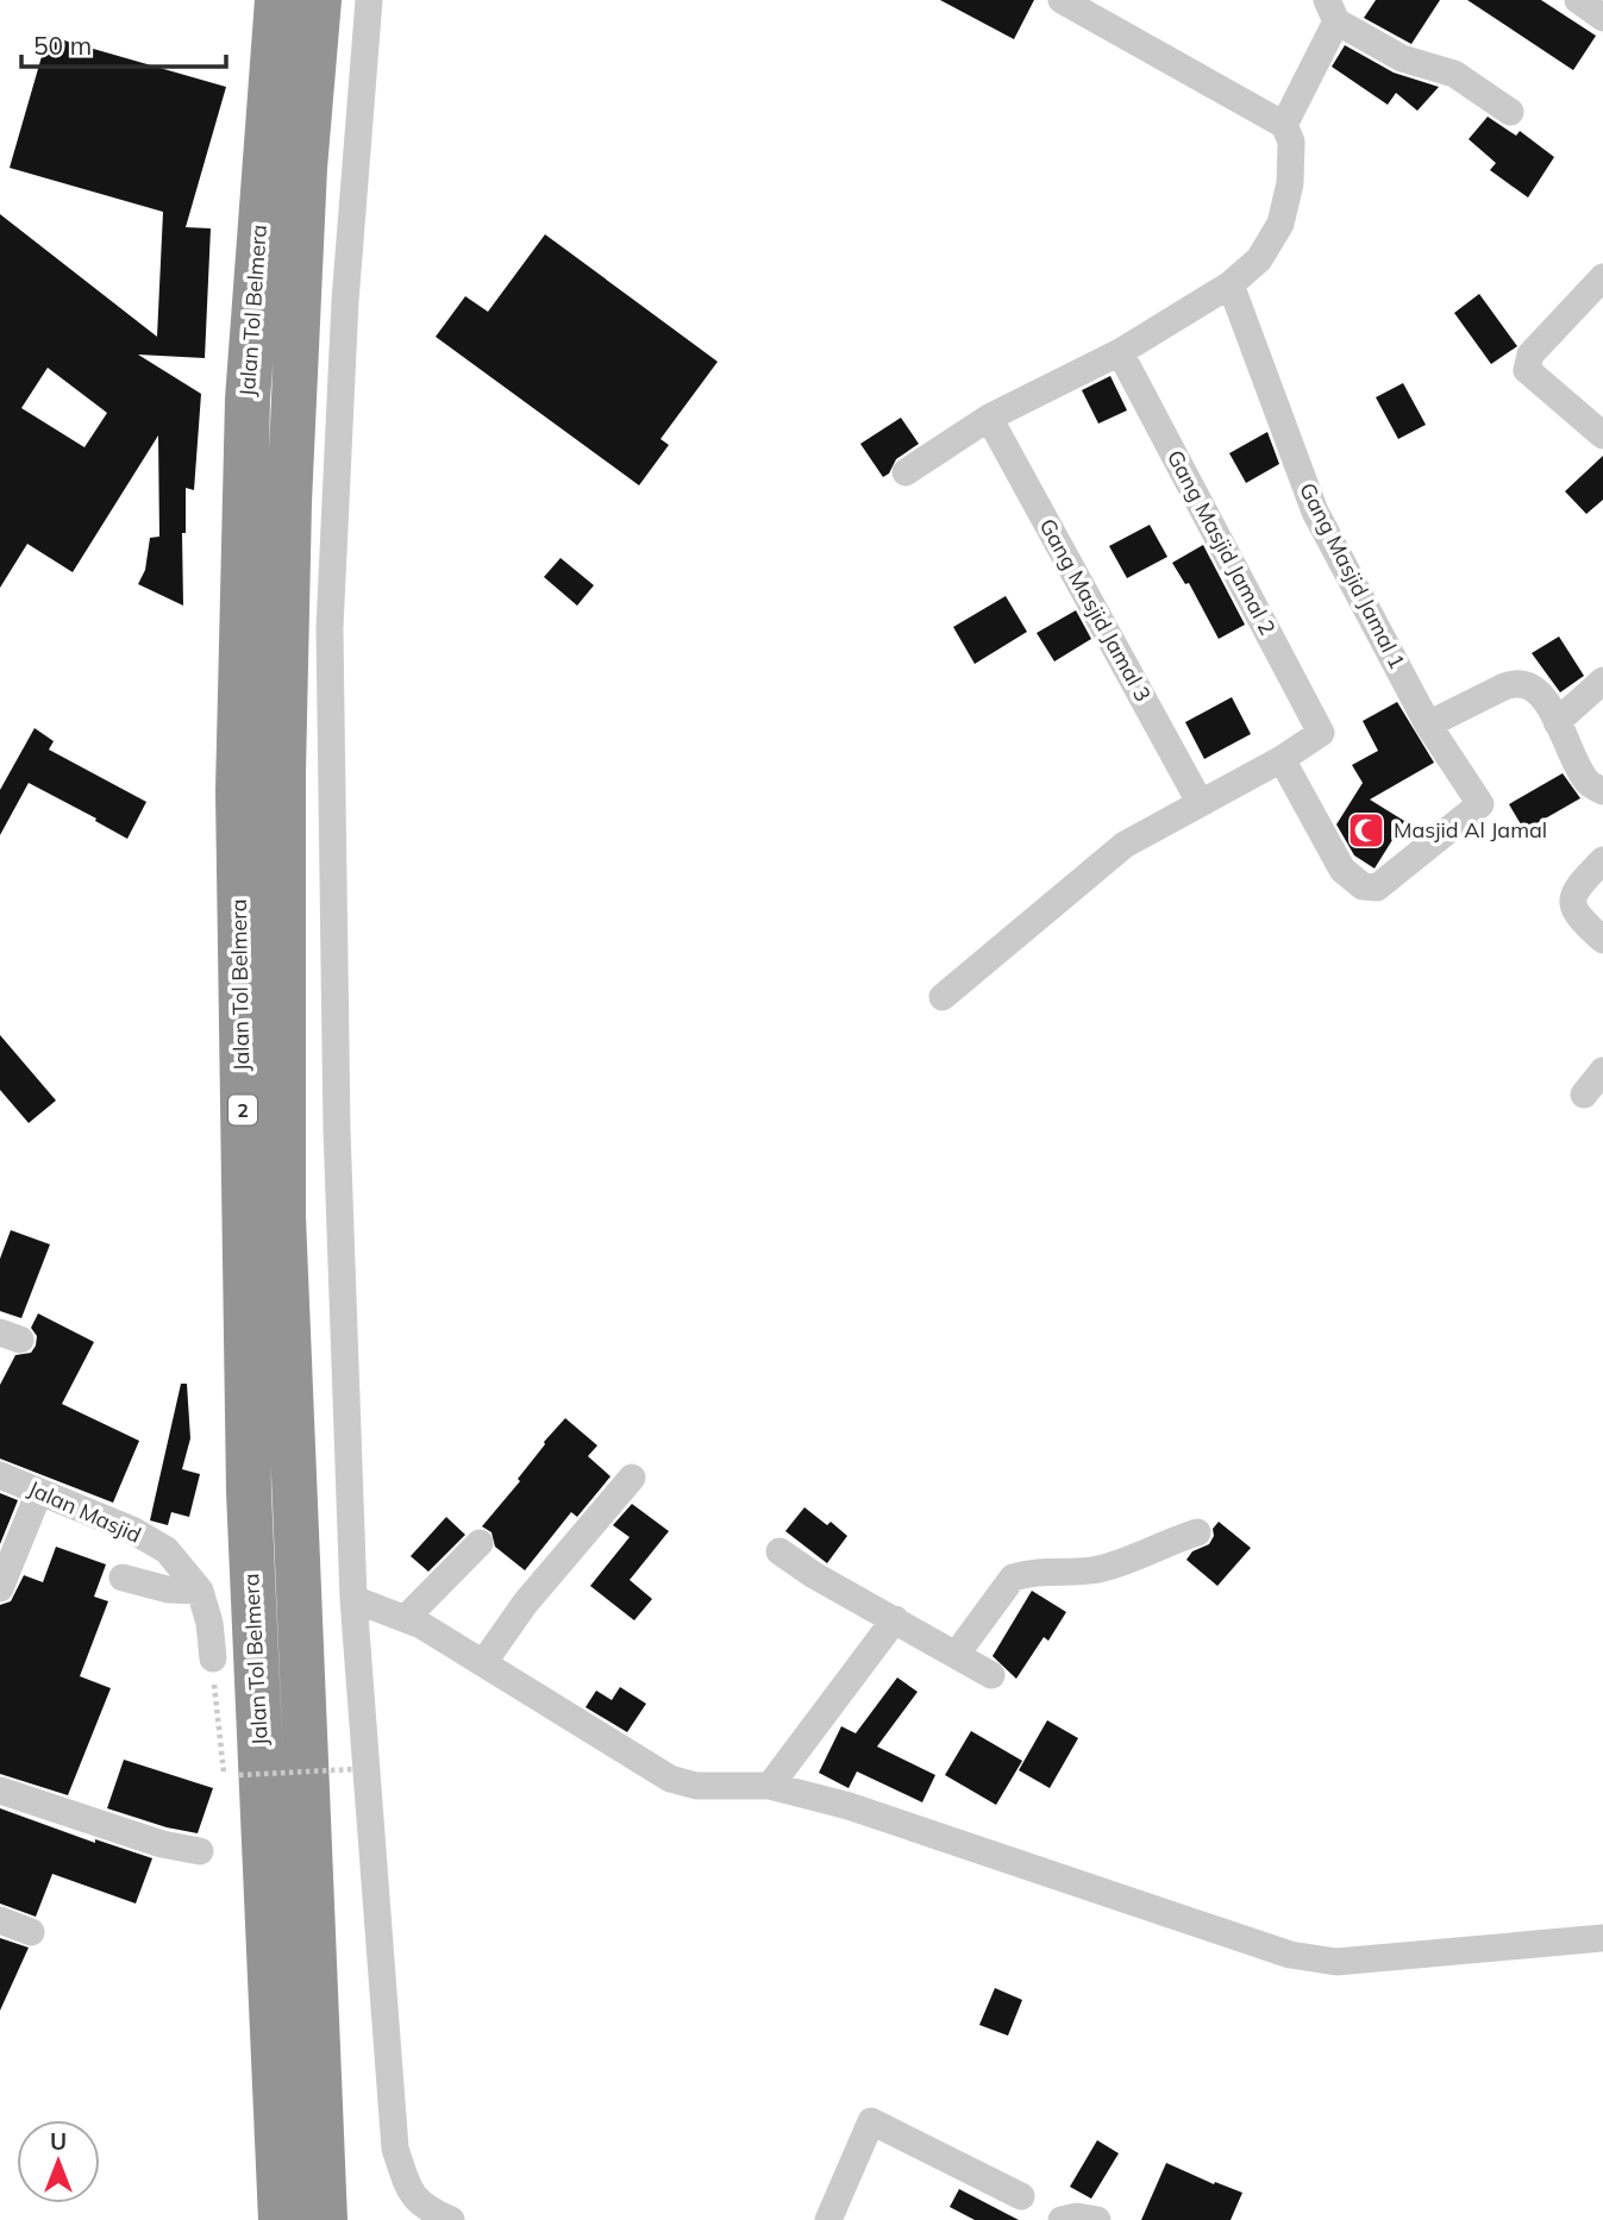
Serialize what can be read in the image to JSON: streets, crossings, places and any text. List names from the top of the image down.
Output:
{
  "streets": {
    "highway": ["Jalan Tol Belmera", "2"],
    "street": [
      "Gang Masjid Jamal 2",
      "Gang Masjid Jamal 1",
      "Gang Masjid Jamal 3",
      "Jalan Masjid"
    ]
  },
  "crossings": [
    ["Gang Masjid Jamal 2", "Gang Masjid Jamal 1"]
  ],
  "places": {
    "mosque": ["Masjid Al Jamal"]
  },
  "scale_bar": "50 m",
  "north": "top"
}
